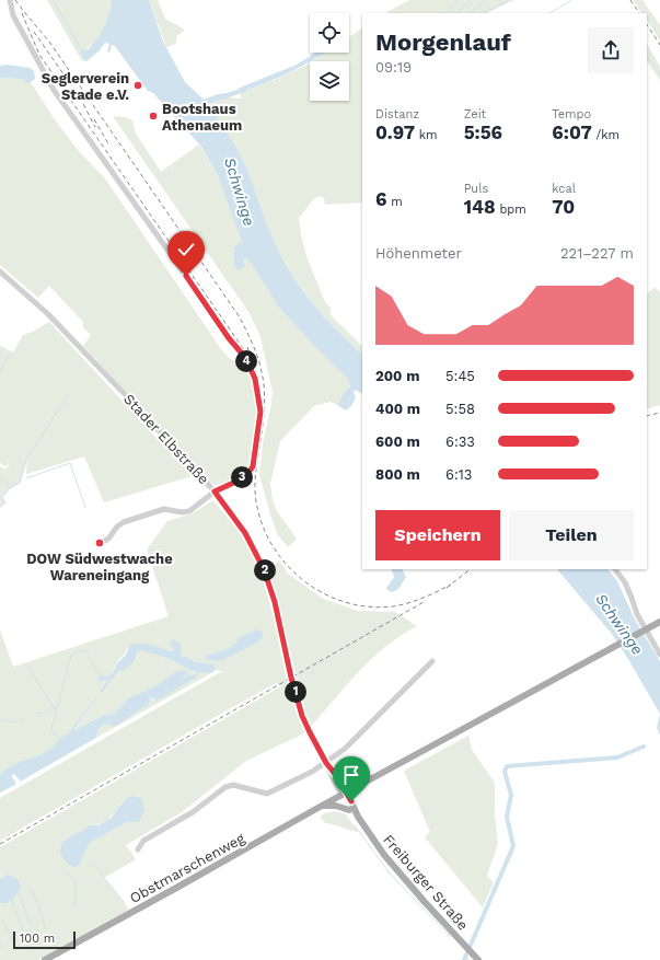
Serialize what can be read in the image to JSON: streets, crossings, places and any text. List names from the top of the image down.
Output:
{
  "streets": {
    "main road": ["Obstmarschenweg", "Freiburger Straße"],
    "street": ["Stader Elbstraße"]
  },
  "crossings": [
    ["Stader Elbstraße", "Obstmarschenweg"],
    ["Stader Elbstraße", "Freiburger Straße"],
    ["Obstmarschenweg", "Freiburger Straße"]
  ],
  "water": ["Schwinge"],
  "places": ["Seglerverein Stade e.V.", "Bootshaus Athenaeum", "DOW Südwestwache Wareneingang"],
  "scale_bar": "100 m",
  "page": {
    "heading": ["Morgenlauf", "09:19"],
    "stats": [
      ["Distanz", "0.97 km"],
      ["Zeit", "5:56"],
      ["Tempo", "6:07 /km"],
      ["6 m"],
      ["Puls", "148 bpm"],
      ["kcal", "70"]
    ],
    "chart": ["Höhenmeter", "221–227 m"],
    "pins": [
      "4",
      "3",
      "2",
      "1"
    ],
    "list": [
      {
        "name": "200 m",
        "note": "5:45"
      },
      {
        "name": "400 m",
        "note": "5:58"
      },
      {
        "name": "600 m",
        "note": "6:33"
      },
      {
        "name": "800 m",
        "note": "6:13"
      }
    ],
    "buttons": ["Speichern", "Teilen"],
    "scale": "100 m"
  }
}
